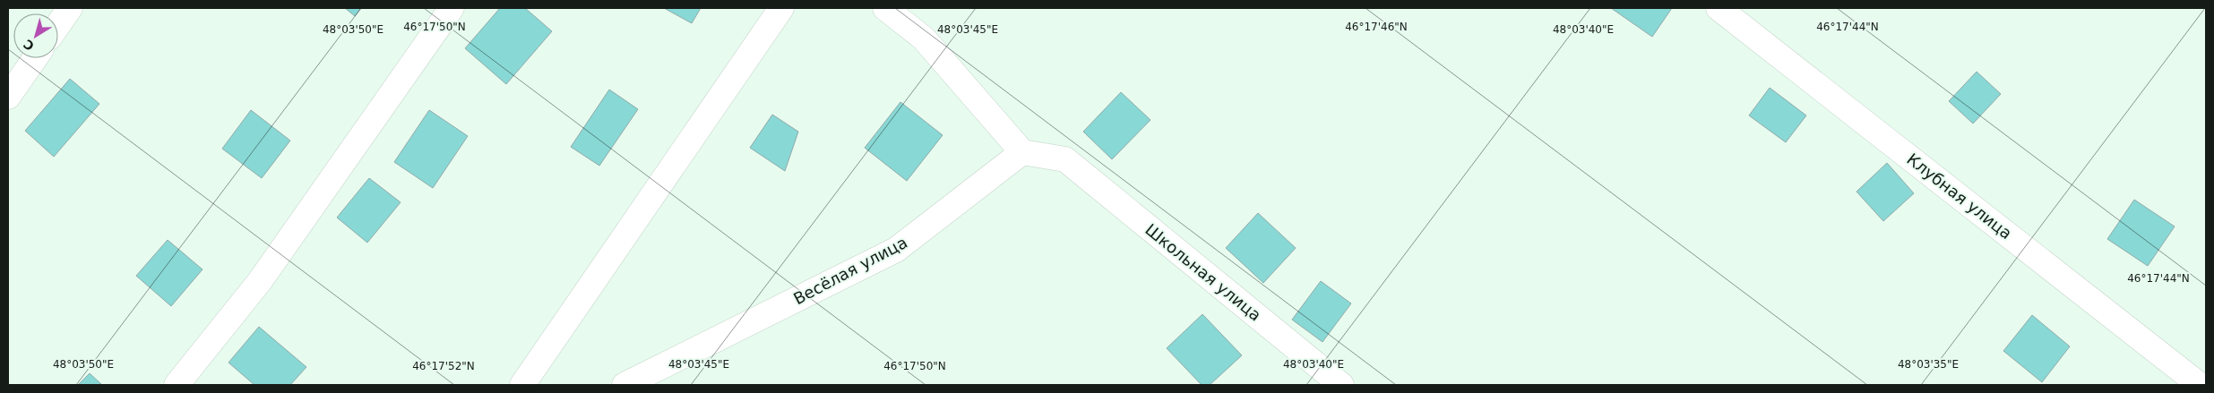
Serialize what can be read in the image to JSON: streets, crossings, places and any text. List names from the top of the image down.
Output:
{
  "streets": {
    "street": ["Клубная улица", "Весёлая улица", "Школьная улица"]
  },
  "crossings": [
    ["Весёлая улица", "Школьная улица"]
  ],
  "north": "bottom left",
  "coordinates": [
    "46°17'46\"N",
    "46°17'50\"N",
    "46°17'44\"N",
    "48°03'50\"E",
    "48°03'45\"E",
    "48°03'40\"E",
    "48°03'35\"E",
    "46°17'52\"N"
  ]
}
